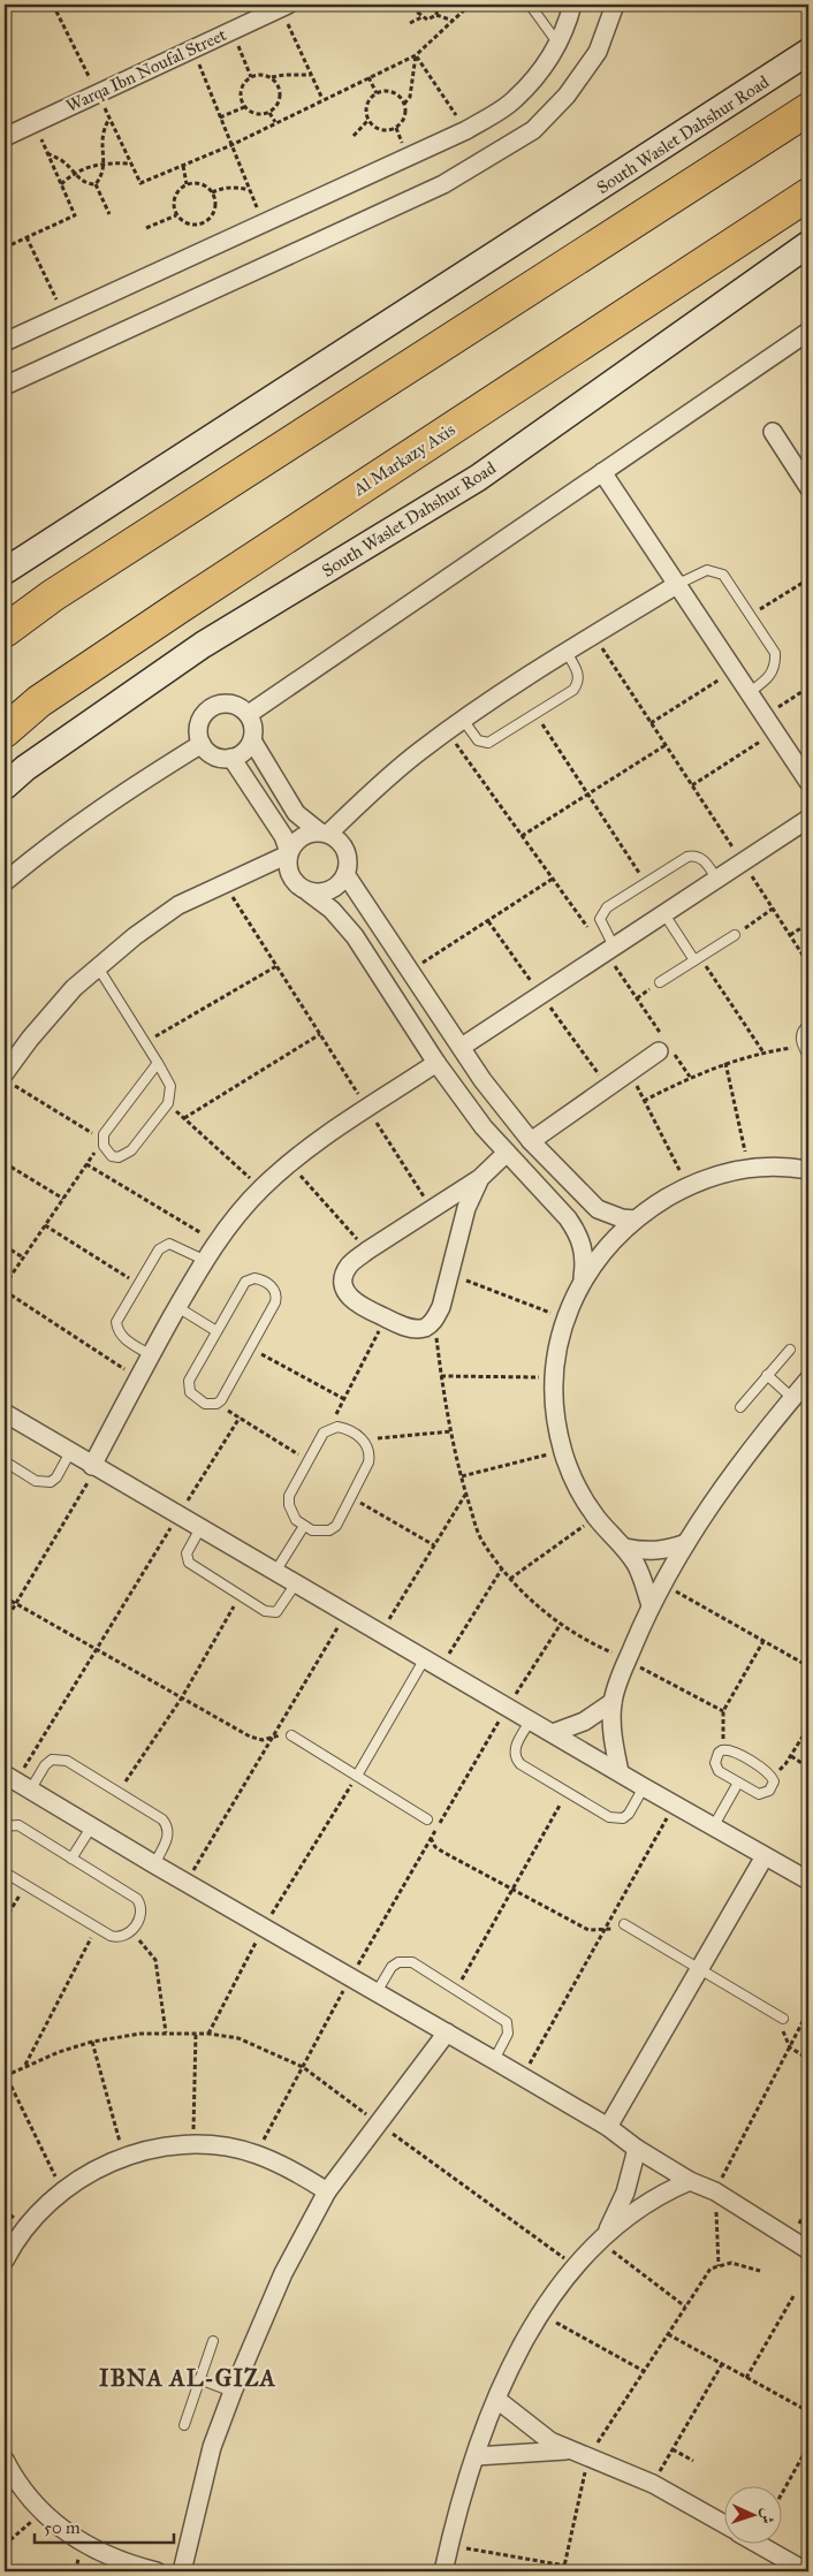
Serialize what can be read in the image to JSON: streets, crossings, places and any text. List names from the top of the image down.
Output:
{
  "streets": {
    "highway": ["Al Markazy Axis"],
    "main road": ["South Waslet Dahshur Road"],
    "street": ["Warqa Ibn Noufal Street"]
  },
  "districts": ["IBNA AL-GIZA"],
  "scale_bar": "50 m",
  "north": "right"
}
